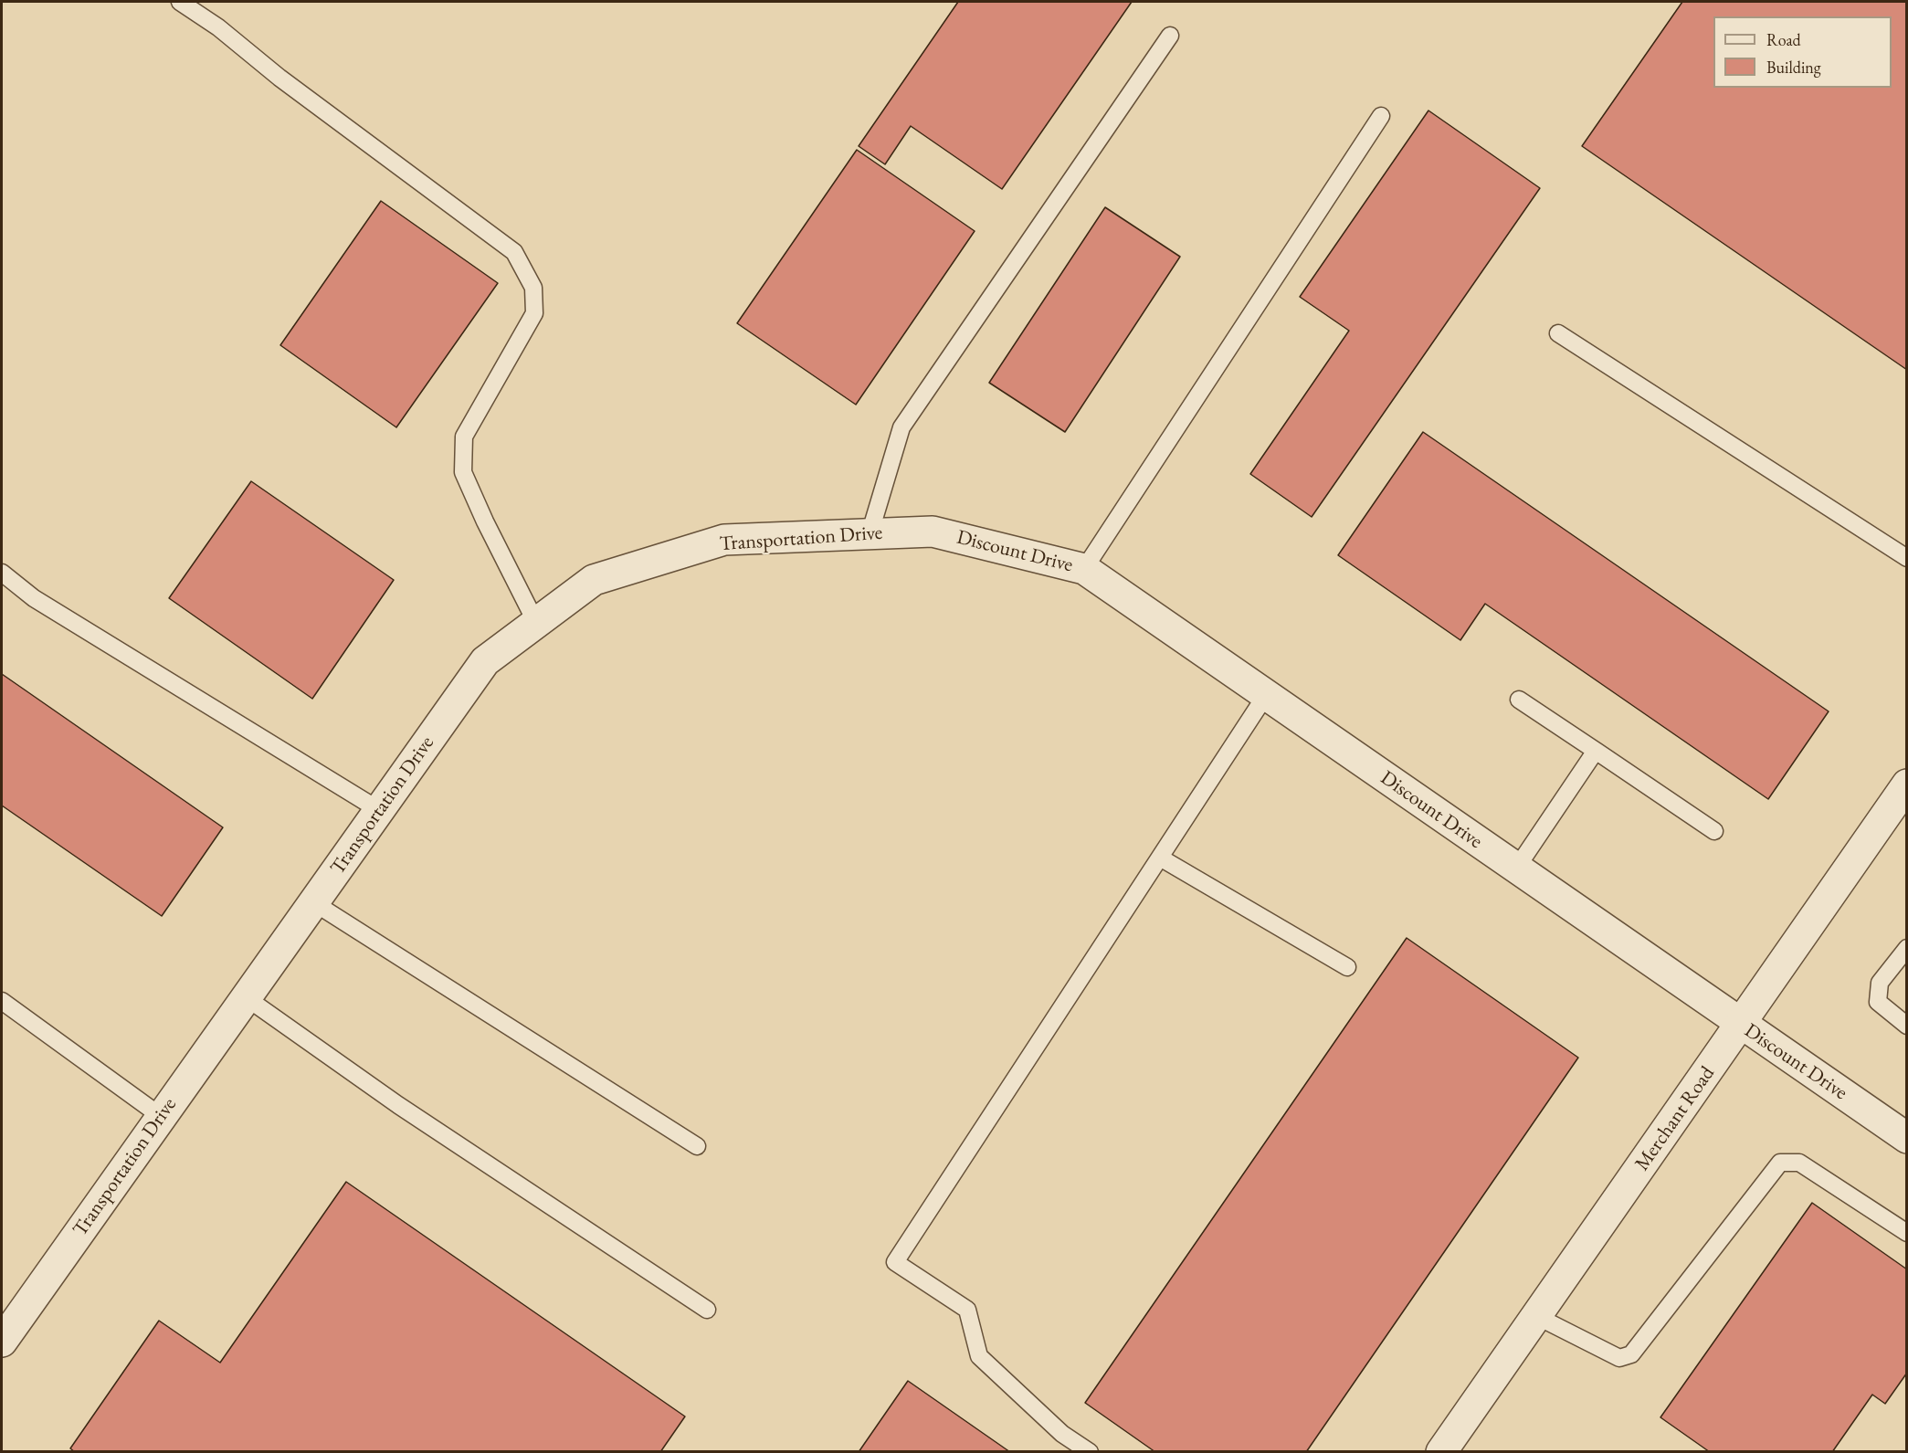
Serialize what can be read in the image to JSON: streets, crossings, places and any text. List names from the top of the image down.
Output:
{
  "streets": {
    "street": ["Transportation Drive", "Discount Drive", "Merchant Road"]
  },
  "crossings": [
    ["Transportation Drive", "Discount Drive"],
    ["Discount Drive", "Merchant Road"]
  ],
  "legend": ["Road", "Building"]
}
